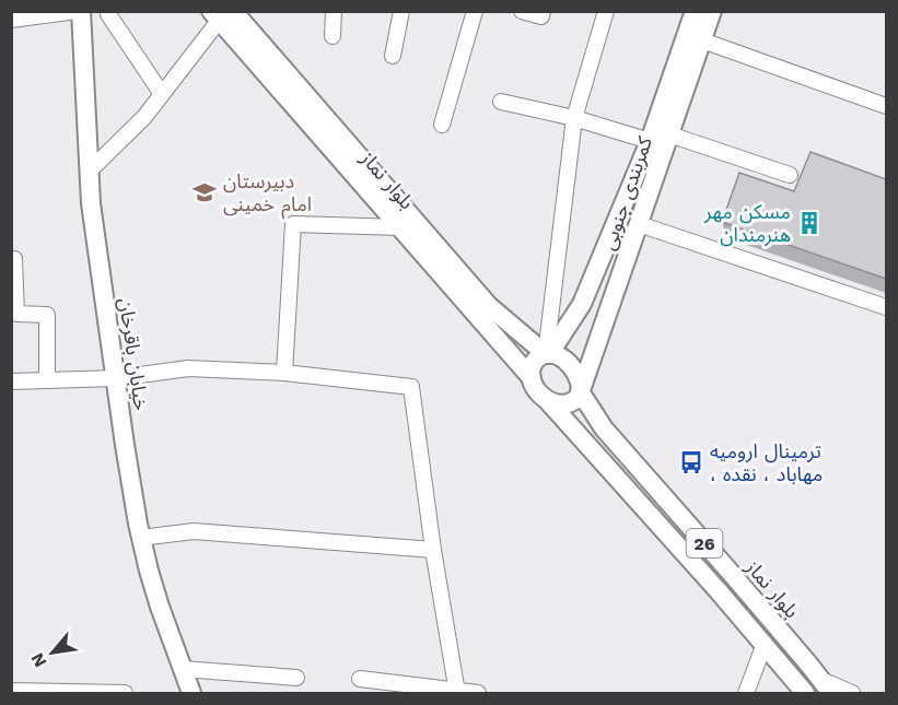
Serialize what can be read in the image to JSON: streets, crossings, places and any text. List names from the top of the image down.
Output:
{
  "streets": {
    "main road": [
      "بلوار نماز",
      "کمربندی جنوبی",
      "خیابان باقرخان",
      "26"
    ]
  },
  "crossings": [
    ["بلوار نماز", "کمربندی جنوبی"],
    ["بلوار نماز", "26"],
    ["کمربندی جنوبی", "26"]
  ],
  "places": {
    "school or university": ["دبیرستان امام خمینی"],
    "building": ["مسکن مهر هنرمندان"],
    "bus stop": ["ترمینال ارومیه ، مهاباد ، نقده"]
  },
  "north": "bottom left"
}
